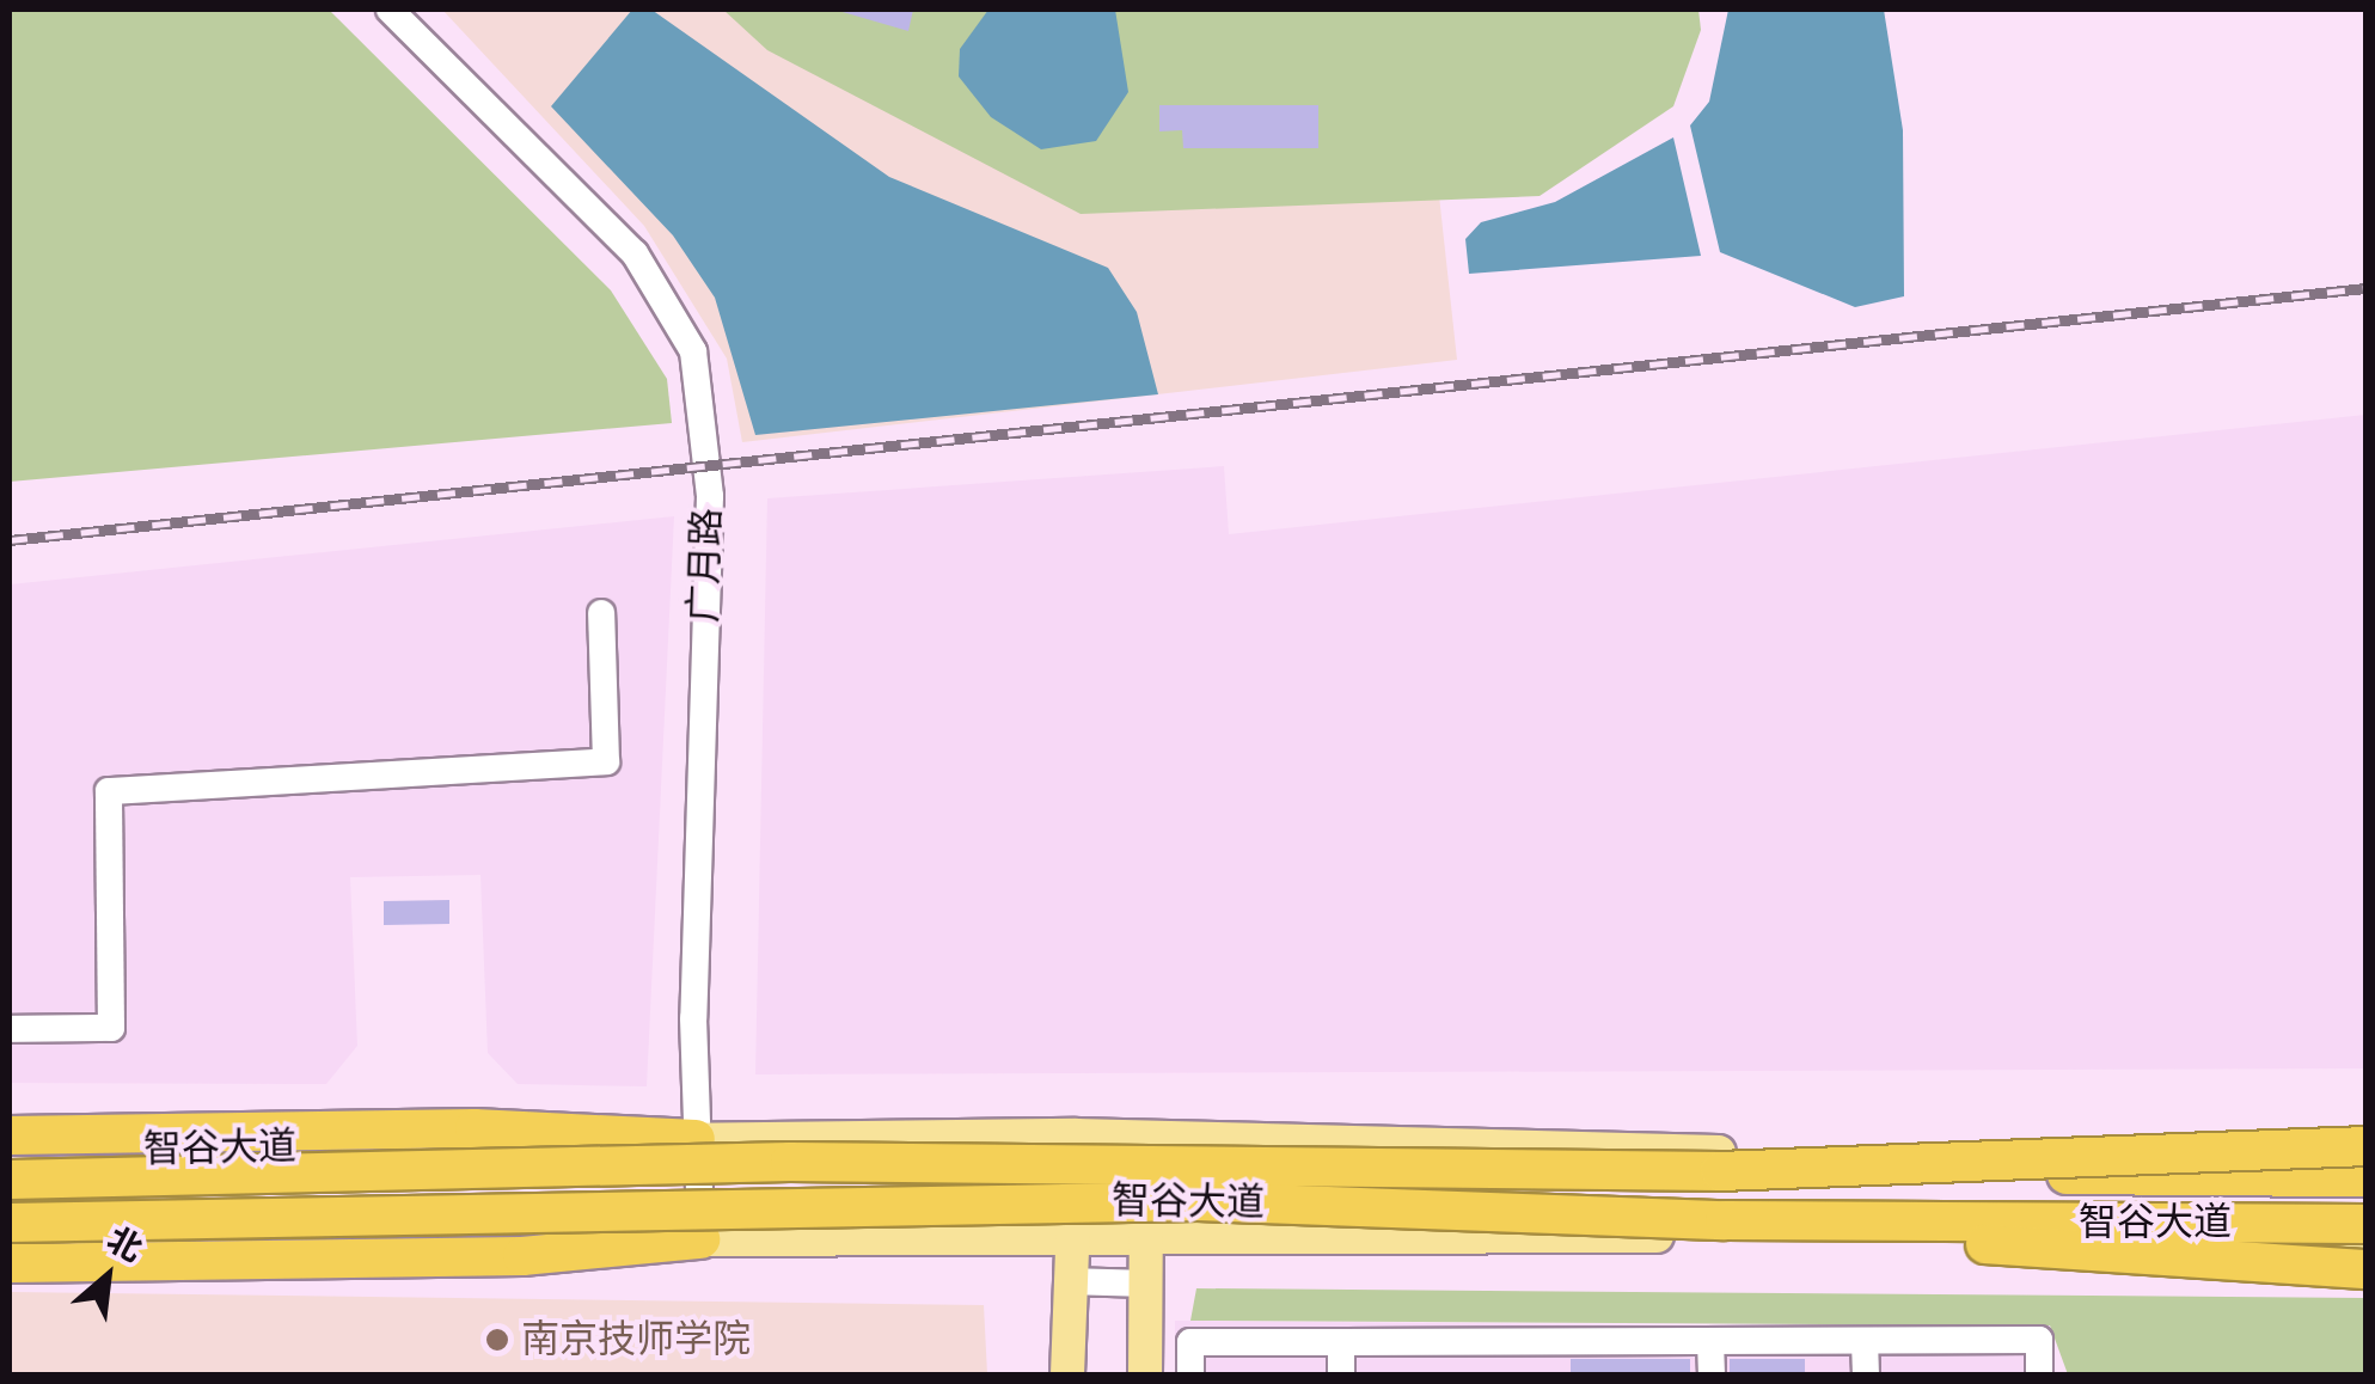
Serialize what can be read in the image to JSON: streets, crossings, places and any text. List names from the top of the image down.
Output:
{
  "streets": {
    "highway": ["智谷大道"],
    "street": ["广月路"]
  },
  "crossings": [
    ["广月路", "智谷大道"]
  ],
  "places": ["南京技师学院"],
  "north": "top right"
}
